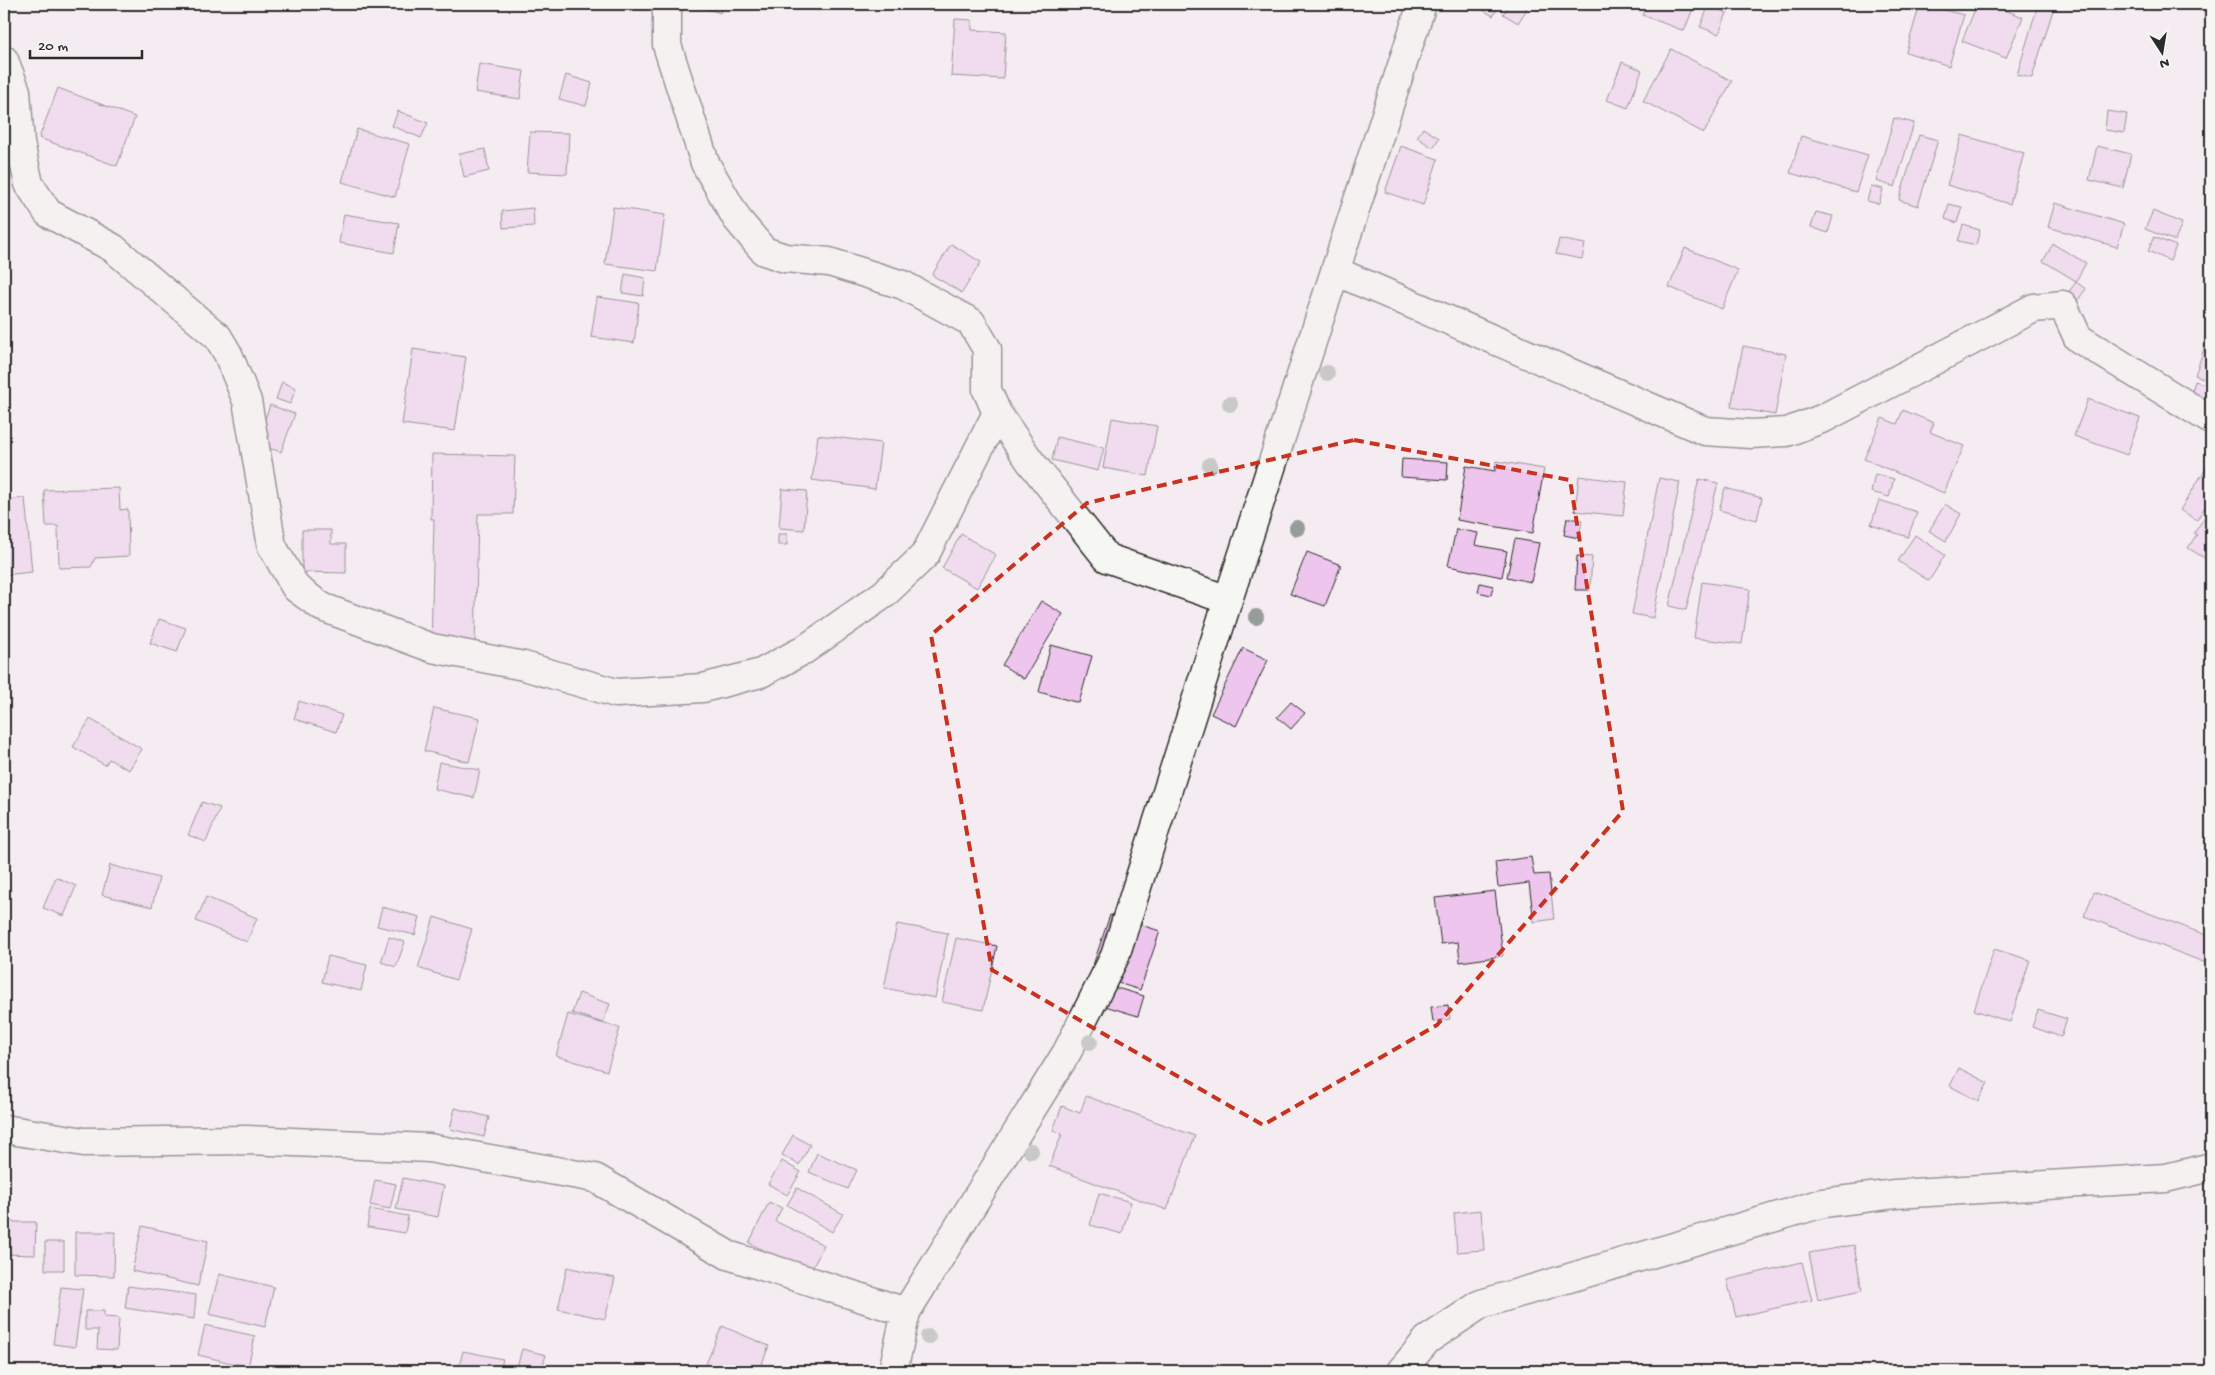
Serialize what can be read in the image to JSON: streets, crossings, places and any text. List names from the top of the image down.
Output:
{
  "scale_bar": "20 m",
  "north": "bottom"
}
